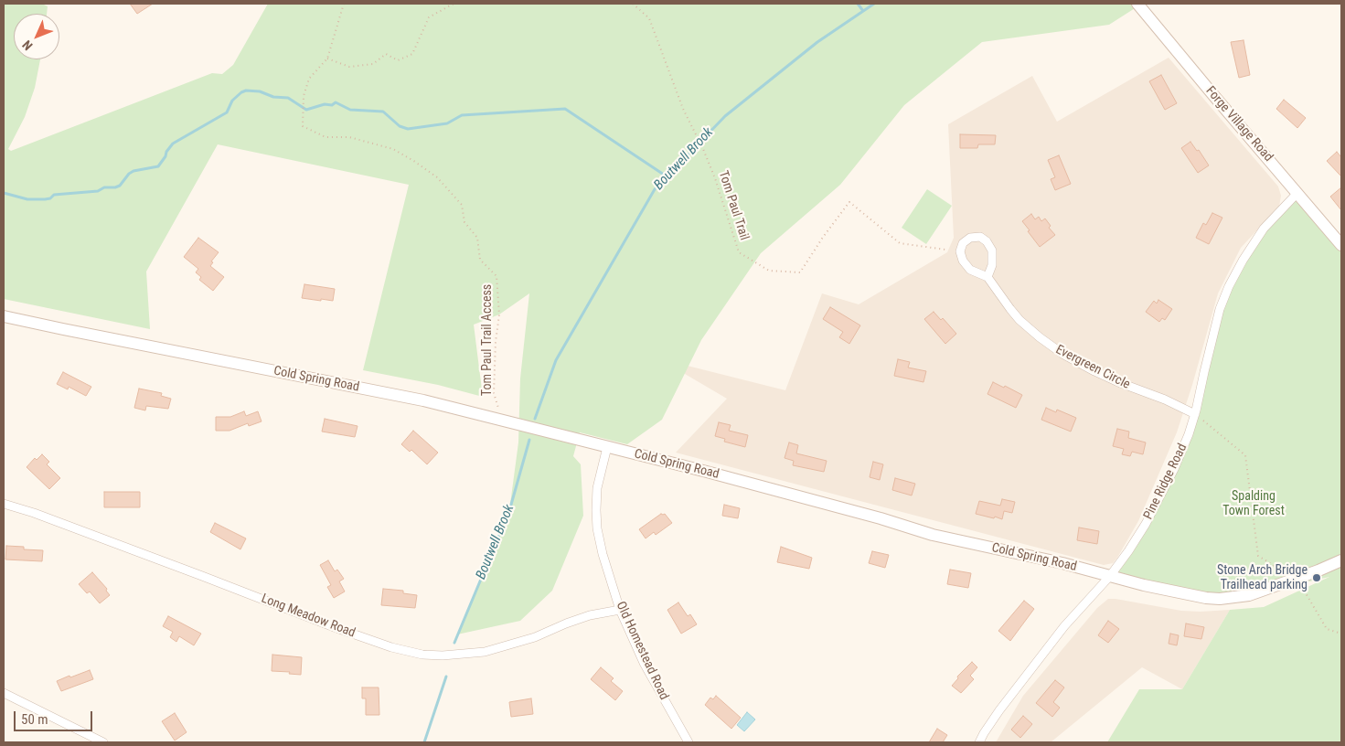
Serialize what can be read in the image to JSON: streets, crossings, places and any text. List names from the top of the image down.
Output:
{
  "streets": {
    "street": [
      "Forge Village Road",
      "Evergreen Circle",
      "Cold Spring Road",
      "Pine Ridge Road",
      "Long Meadow Road",
      "Old Homestead Road"
    ],
    "path": ["Tom Paul Trail", "Tom Paul Trail Access"]
  },
  "crossings": [
    ["Forge Village Road", "Pine Ridge Road"],
    ["Tom Paul Trail Access", "Cold Spring Road"],
    ["Evergreen Circle", "Pine Ridge Road"],
    ["Cold Spring Road", "Pine Ridge Road"],
    ["Cold Spring Road", "Old Homestead Road"],
    ["Long Meadow Road", "Old Homestead Road"]
  ],
  "water": ["Boutwell Brook"],
  "parks": ["Spalding Town Forest"],
  "places": ["Stone Arch Bridge Trailhead parking"],
  "scale_bar": "50 m",
  "north": "bottom left"
}
